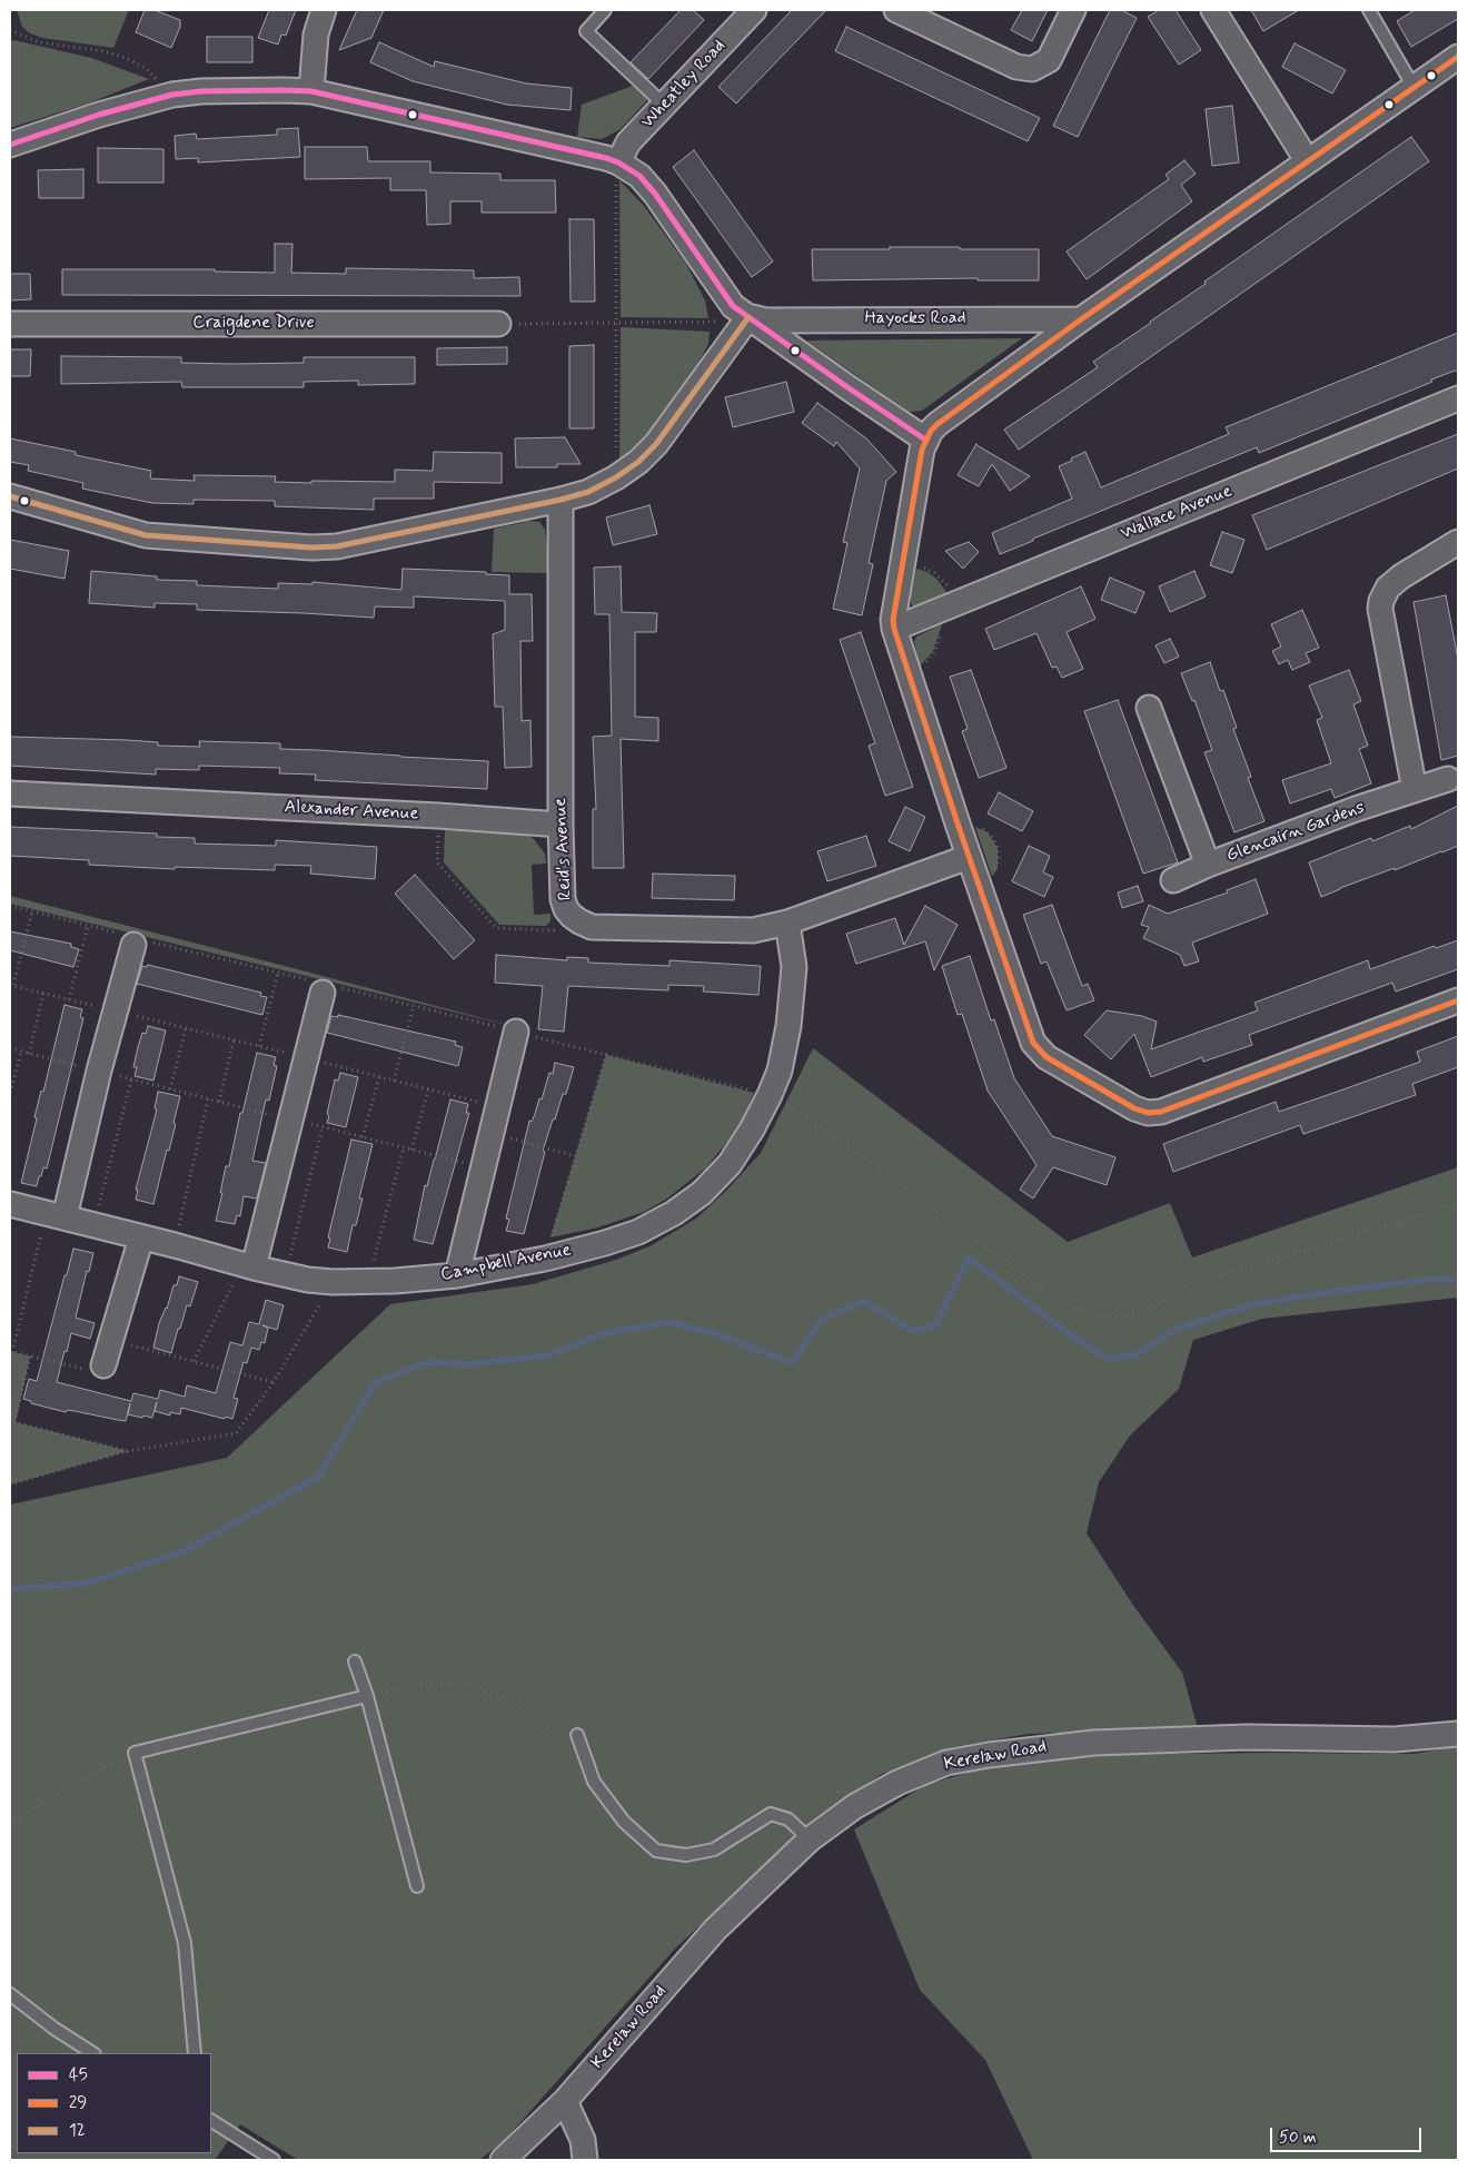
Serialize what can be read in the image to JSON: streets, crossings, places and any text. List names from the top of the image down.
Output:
{
  "streets": {
    "street": [
      "Wheatley Road",
      "Hayocks Road",
      "Craigdene Drive",
      "Wallace Avenue",
      "Alexander Avenue",
      "Glencairn Gardens",
      "Reid's Avenue",
      "Campbell Avenue",
      "Kerelaw Road"
    ]
  },
  "crossings": [
    ["Alexander Avenue", "Reid's Avenue"],
    ["Reid's Avenue", "Campbell Avenue"]
  ],
  "lines": ["transit line 29", "transit line 45", "transit line 12"],
  "legend": ["45", "29", "12"],
  "scale_bar": "50 m"
}
